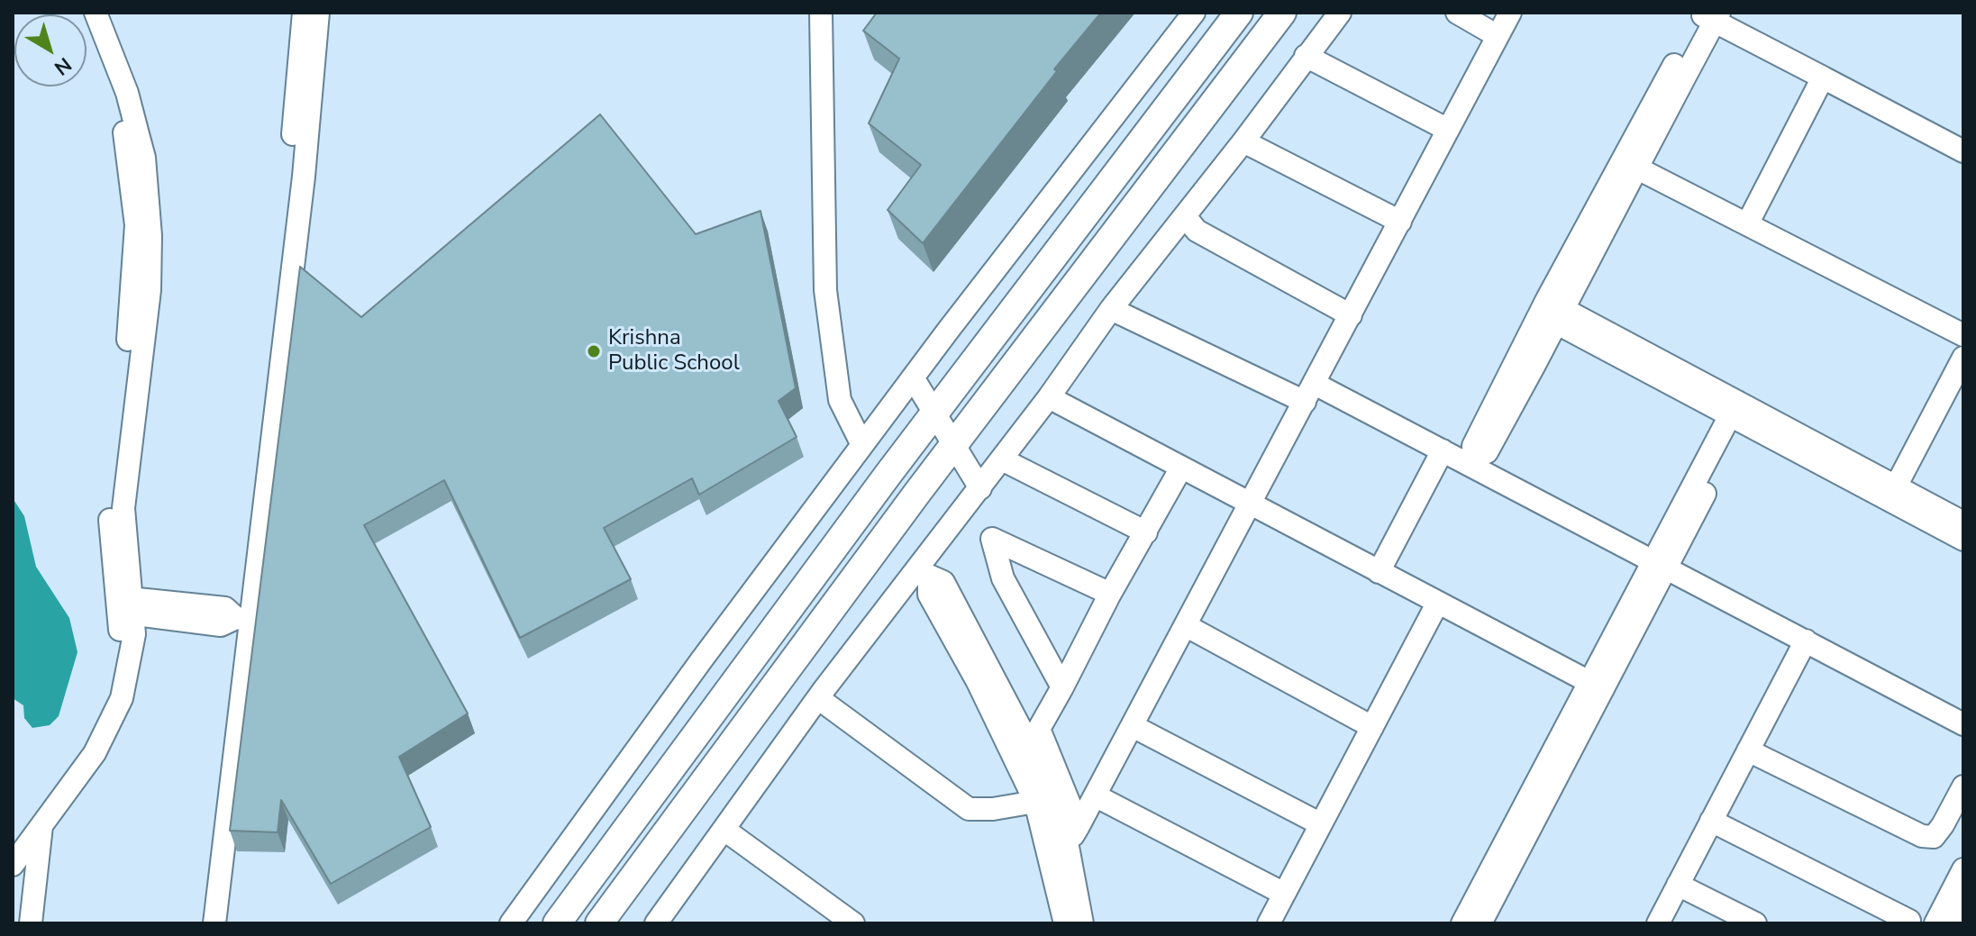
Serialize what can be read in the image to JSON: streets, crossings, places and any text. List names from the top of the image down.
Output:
{
  "places": ["Krishna Public School"],
  "north": "bottom right"
}
